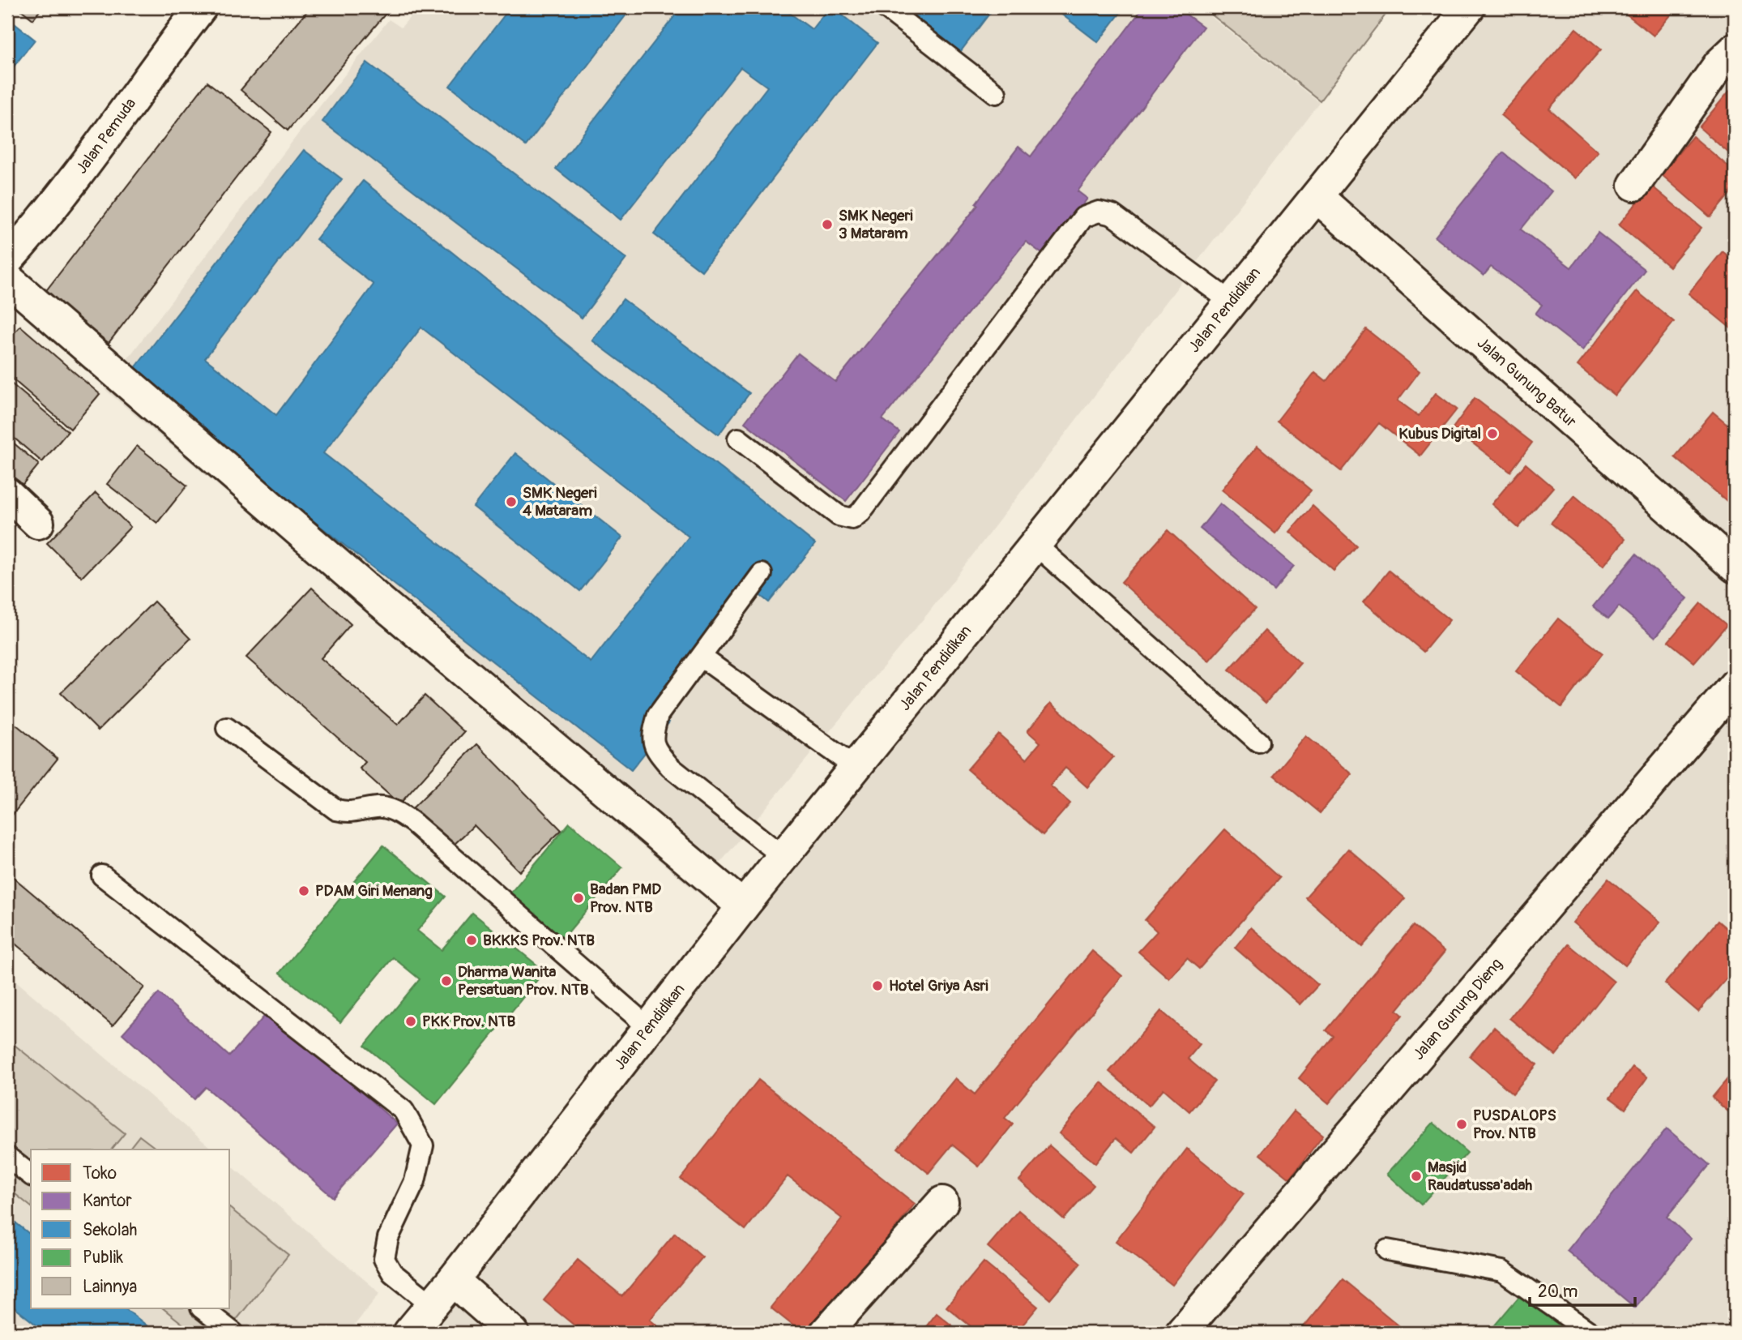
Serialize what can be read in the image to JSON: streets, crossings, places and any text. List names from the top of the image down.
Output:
{
  "streets": {
    "street": [
      "Jalan Pemuda",
      "Jalan Pendidikan",
      "Jalan Gunung Batur",
      "Jalan Gunung Dieng"
    ]
  },
  "crossings": [
    ["Jalan Pendidikan", "Jalan Gunung Batur"]
  ],
  "places": [
    "SMK Negeri 3 Mataram",
    "Kubus Digital",
    "SMK Negeri 4 Mataram",
    "PDAM Giri Menang",
    "Badan PMD Prov. NTB",
    "BKKKS Prov. NTB",
    "Dharma Wanita Persatuan Prov. NTB",
    "Hotel Griya Asri",
    "PKK Prov. NTB",
    "PUSDALOPS Prov. NTB",
    "Masjid Raudatussa'adah"
  ],
  "legend": [
    "Toko",
    "Kantor",
    "Sekolah",
    "Publik",
    "Lainnya"
  ],
  "scale_bar": "20 m"
}
